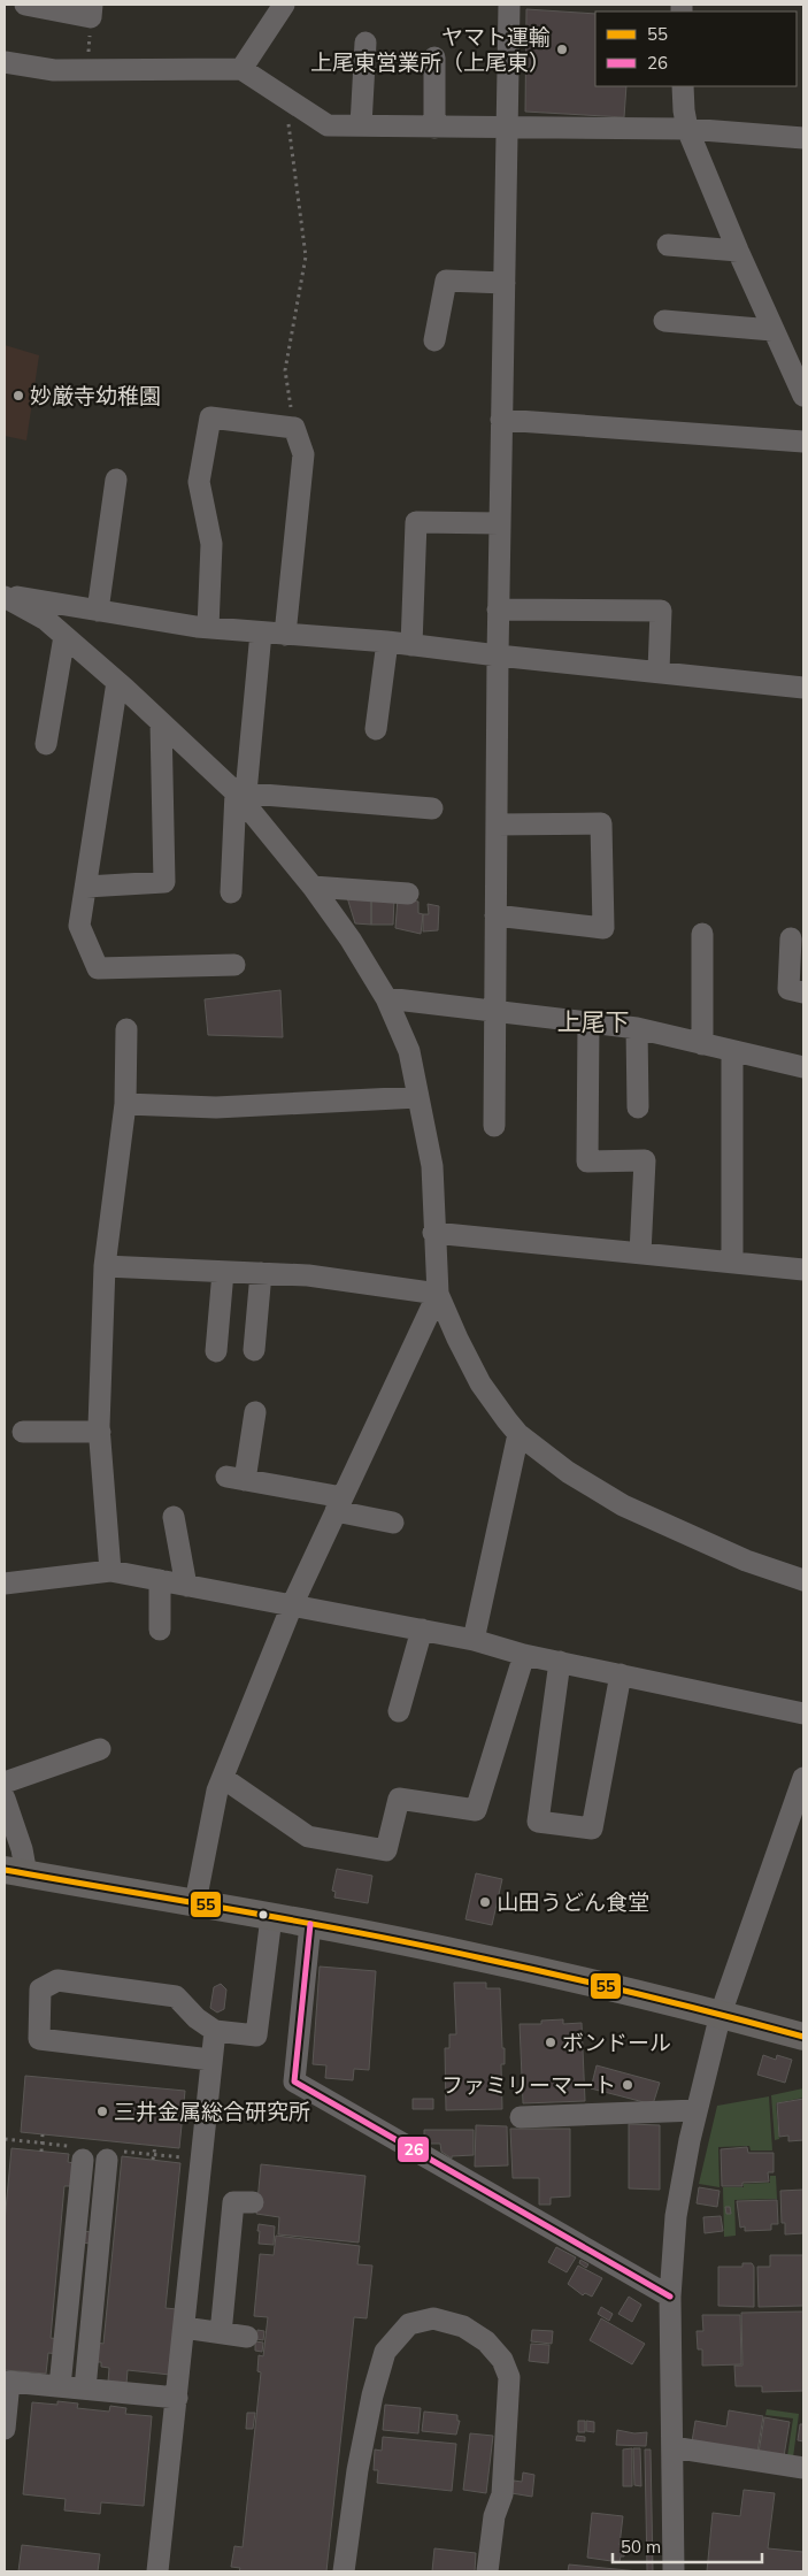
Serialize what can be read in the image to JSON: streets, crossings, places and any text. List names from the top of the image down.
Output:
{
  "districts": ["上尾下"],
  "places": [
    "ヤマト運輸 上尾東営業所（上尾東）",
    "妙厳寺幼稚園",
    "山田うどん食堂",
    "ボンドール",
    "ファミリーマート",
    "三井金属総合研究所"
  ],
  "lines": ["transit line 55", "transit line 26"],
  "legend": ["55", "26"],
  "scale_bar": "50 m"
}
